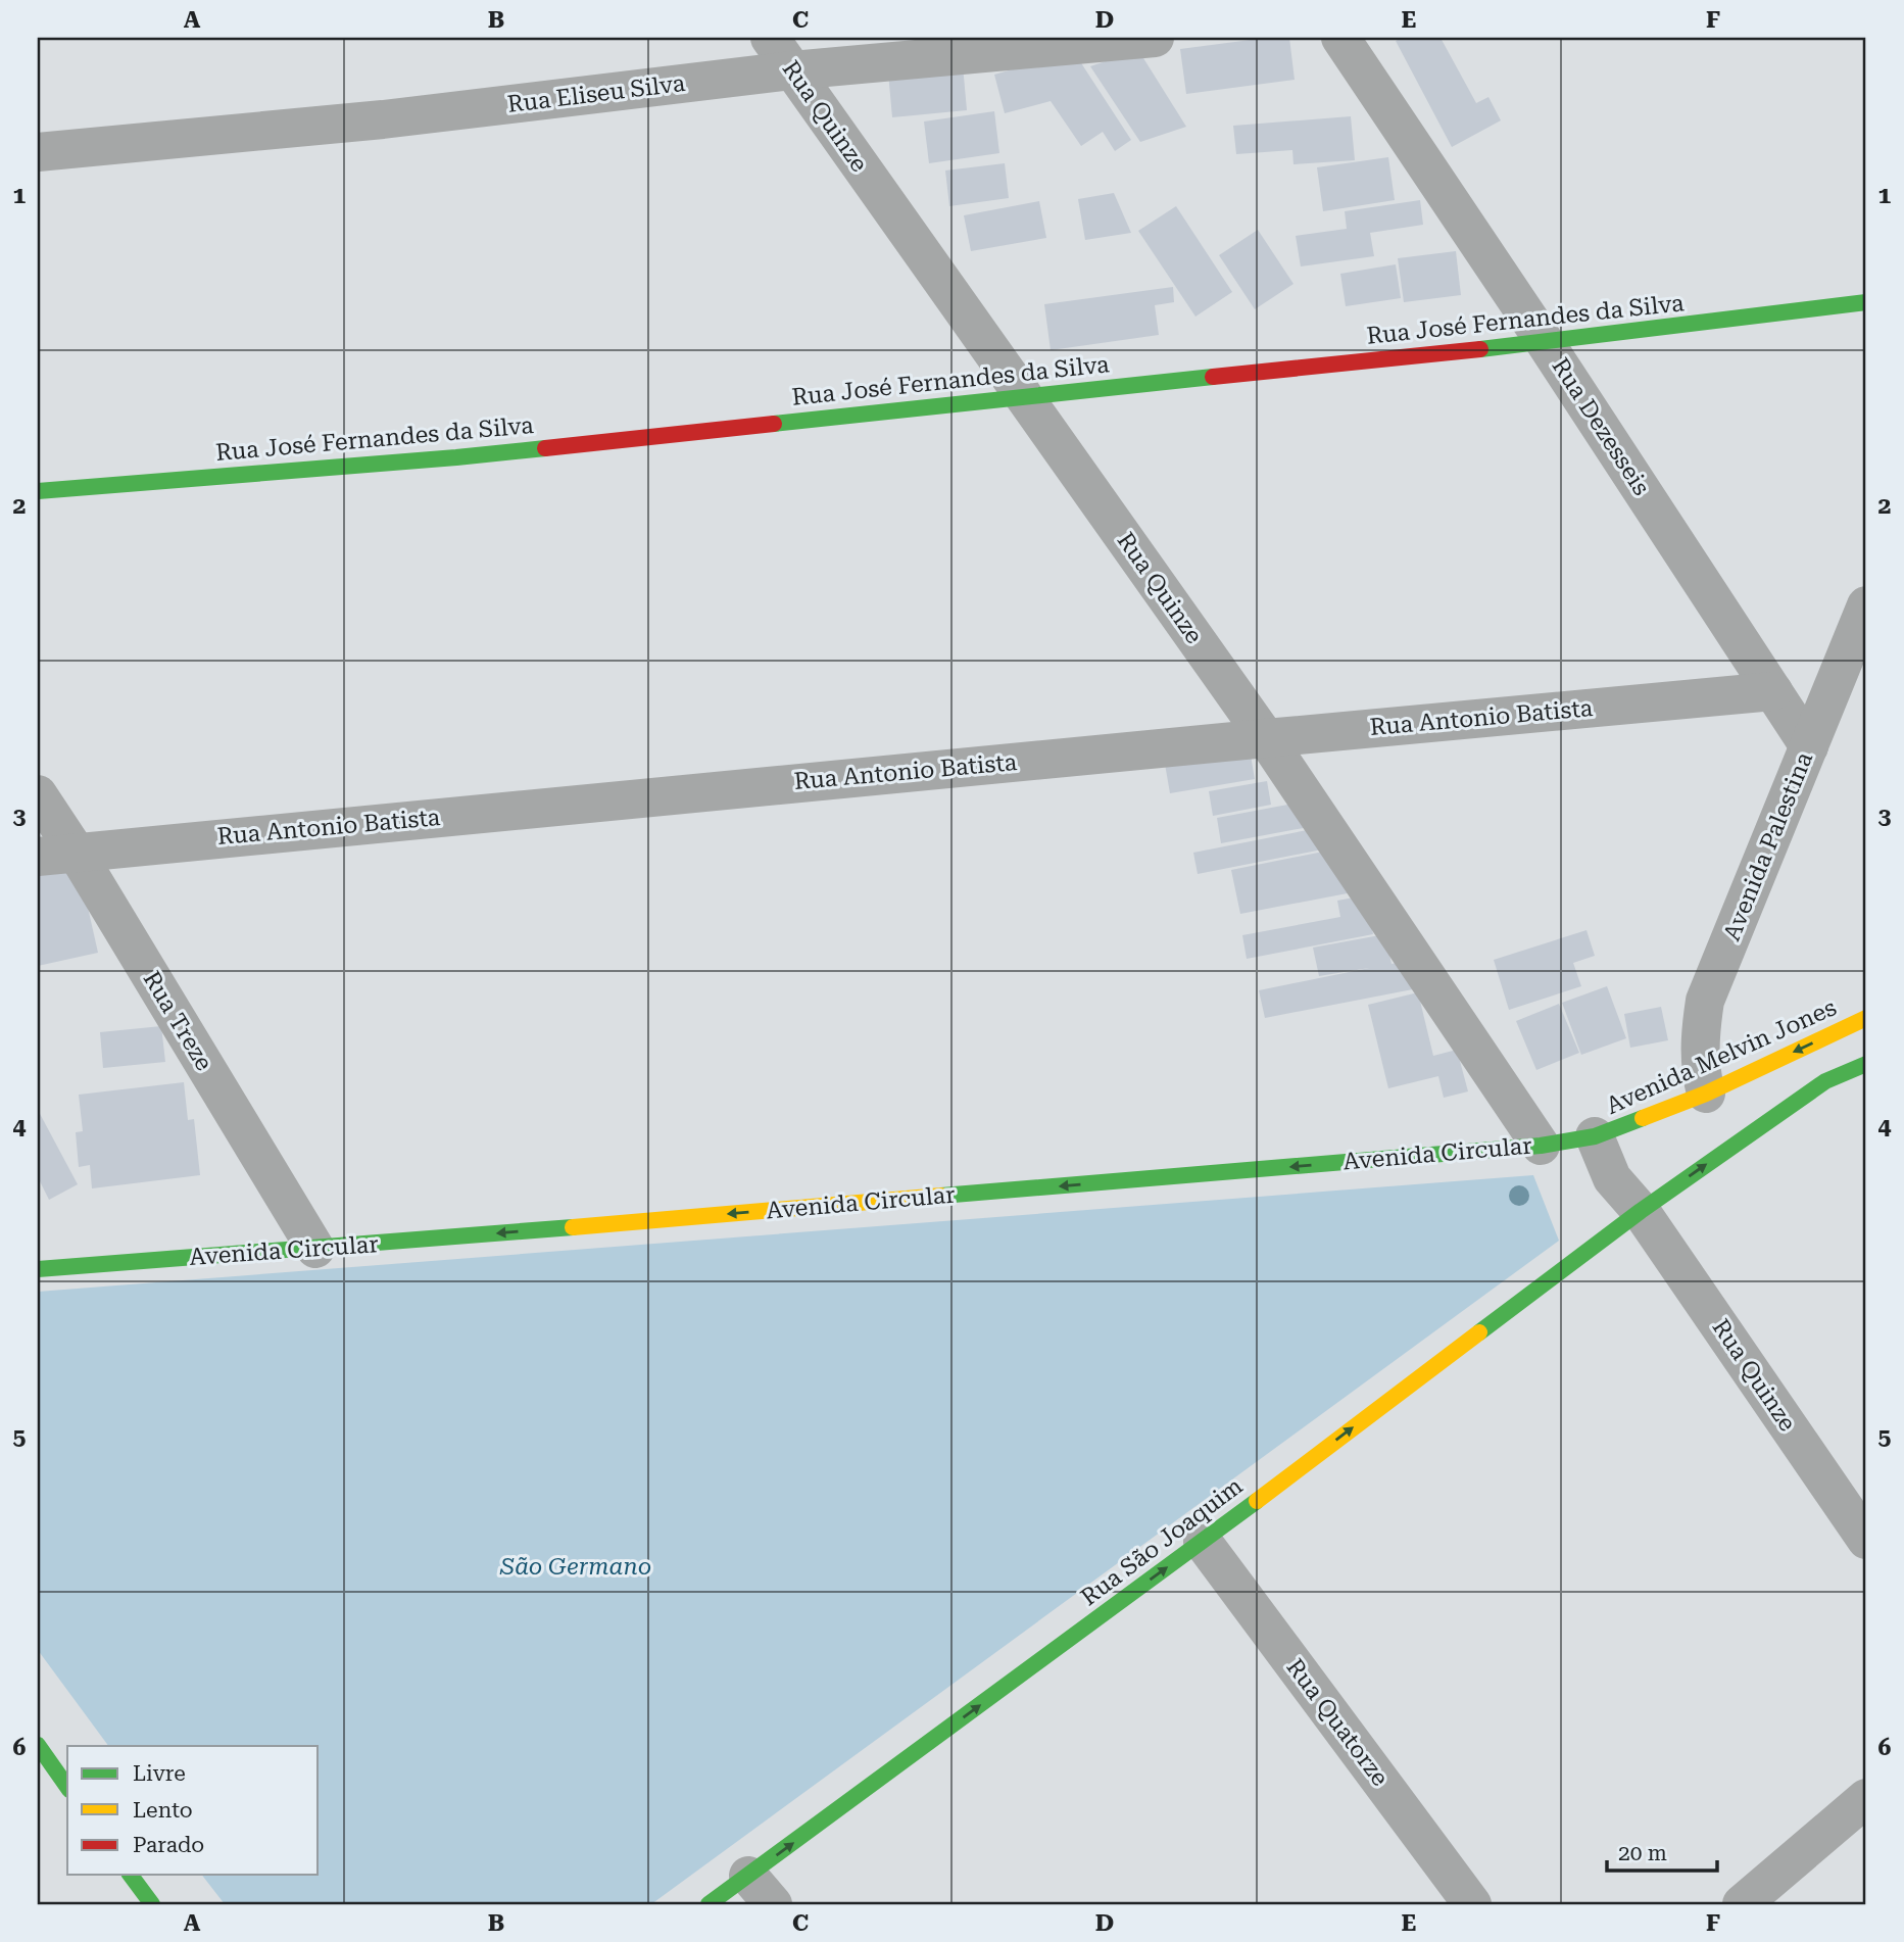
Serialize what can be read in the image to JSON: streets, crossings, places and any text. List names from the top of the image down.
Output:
{
  "streets": {
    "main road": [
      "Rua José Fernandes da Silva",
      "Avenida Melvin Jones",
      "Avenida Circular",
      "Rua São Joaquim"
    ],
    "street": [
      "Rua Eliseu Silva",
      "Rua Quinze",
      "Rua Dezesseis",
      "Rua Antonio Batista",
      "Avenida Palestina",
      "Rua Treze",
      "Rua Quatorze"
    ]
  },
  "crossings": [
    ["Rua Eliseu Silva", "Rua Quinze"],
    ["Rua Quinze", "Rua José Fernandes da Silva"],
    ["Rua Quinze", "Rua Antonio Batista"],
    ["Rua Quinze", "Avenida Circular"],
    ["Rua Quinze", "Rua São Joaquim"],
    ["Rua José Fernandes da Silva", "Rua Dezesseis"],
    ["Rua Dezesseis", "Rua Antonio Batista"],
    ["Rua Dezesseis", "Avenida Palestina"],
    ["Rua Antonio Batista", "Rua Treze"],
    ["Avenida Palestina", "Avenida Melvin Jones"],
    ["Rua Treze", "Avenida Circular"],
    ["Avenida Melvin Jones", "Avenida Circular"],
    ["Rua São Joaquim", "Rua Quatorze"]
  ],
  "one_way": ["Avenida Circular", "Rua São Joaquim"],
  "parks": ["São Germano"],
  "legend": ["Livre", "Lento", "Parado"],
  "scale_bar": "20 m",
  "grid": {
    "columns": [
      "A",
      "B",
      "C",
      "D",
      "E",
      "F"
    ],
    "rows": [
      "1",
      "2",
      "3",
      "4",
      "5",
      "6"
    ]
  }
}
